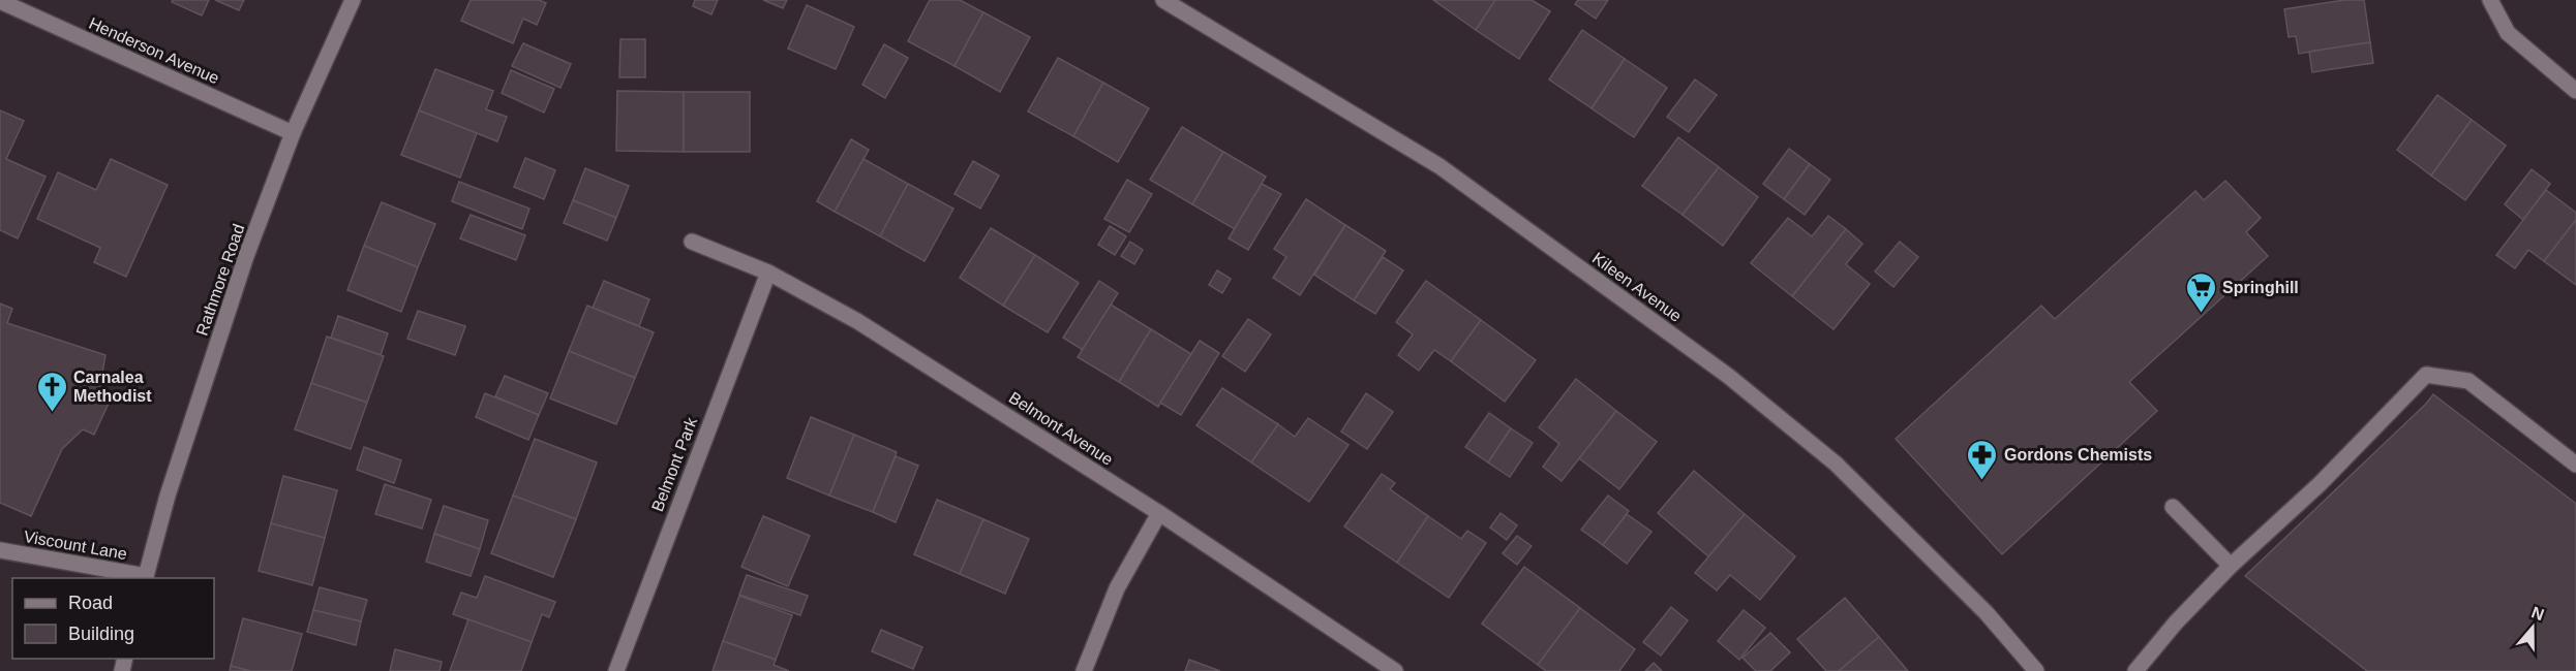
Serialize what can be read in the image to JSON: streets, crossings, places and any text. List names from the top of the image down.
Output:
{
  "streets": {
    "street": [
      "Henderson Avenue",
      "Rathmore Road",
      "Kileen Avenue",
      "Belmont Avenue",
      "Belmont Park",
      "Viscount Lane"
    ]
  },
  "crossings": [
    ["Henderson Avenue", "Rathmore Road"],
    ["Rathmore Road", "Viscount Lane"],
    ["Belmont Avenue", "Belmont Park"]
  ],
  "places": {
    "supermarket": ["Springhill"],
    "church": ["Carnalea Methodist"],
    "pharmacy": ["Gordons Chemists"]
  },
  "legend": ["Road", "Building"],
  "north": "top"
}
